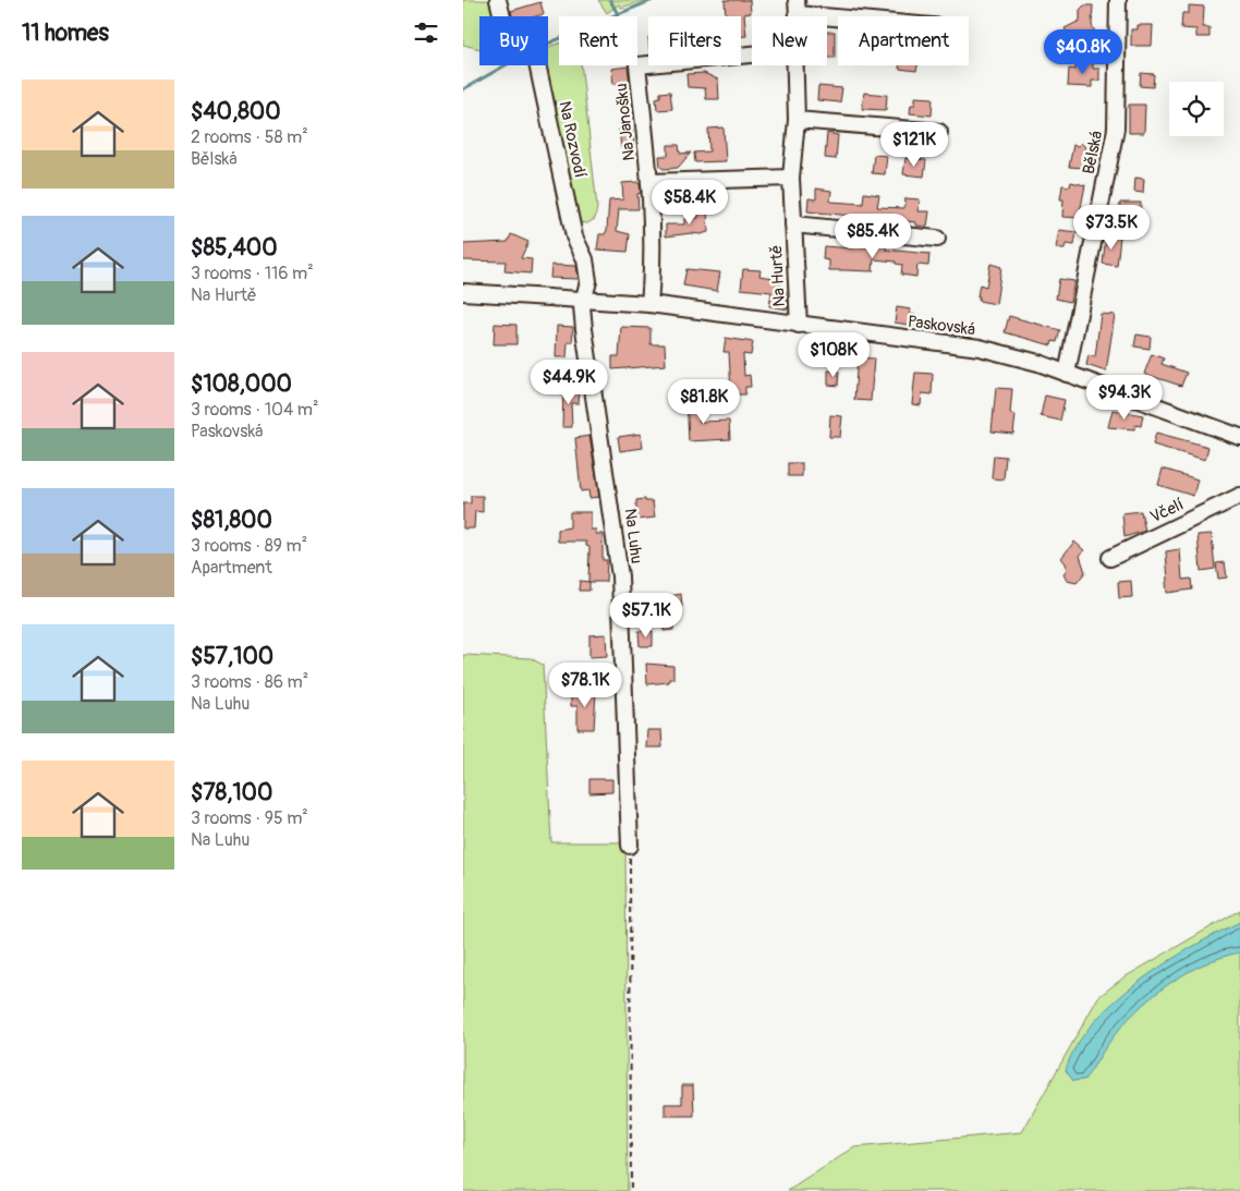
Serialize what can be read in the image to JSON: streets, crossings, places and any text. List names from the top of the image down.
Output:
{
  "streets": {
    "street": [
      "Na Janošku",
      "Na Rozvodí",
      "Bělská",
      "Na Hurtě",
      "Paskovská",
      "Včelí",
      "Na Luhu"
    ]
  },
  "crossings": [
    ["Na Janošku", "Paskovská"],
    ["Na Rozvodí", "Paskovská"],
    ["Na Rozvodí", "Na Luhu"],
    ["Bělská", "Paskovská"],
    ["Na Hurtě", "Paskovská"],
    ["Paskovská", "Na Luhu"]
  ],
  "page": {
    "heading": "11 homes",
    "chip": [
      "Buy",
      "Rent",
      "Filters",
      "New",
      "Apartment"
    ],
    "price": [
      "$40.8K",
      "$121K",
      "$58.4K",
      "$73.5K",
      "$85.4K",
      "$108K",
      "$44.9K",
      "$94.3K",
      "$81.8K",
      "$57.1K",
      "$78.1K"
    ],
    "list": [
      {
        "name": "$40,800",
        "note": "2 rooms · 58 m² · Bělská"
      },
      {
        "name": "$85,400",
        "note": "3 rooms · 116 m² · Na Hurtě"
      },
      {
        "name": "$108,000",
        "note": "3 rooms · 104 m² · Paskovská"
      },
      {
        "name": "$81,800",
        "note": "3 rooms · 89 m² · Apartment"
      },
      {
        "name": "$57,100",
        "note": "3 rooms · 86 m² · Na Luhu"
      },
      {
        "name": "$78,100",
        "note": "3 rooms · 95 m² · Na Luhu"
      }
    ]
  }
}
